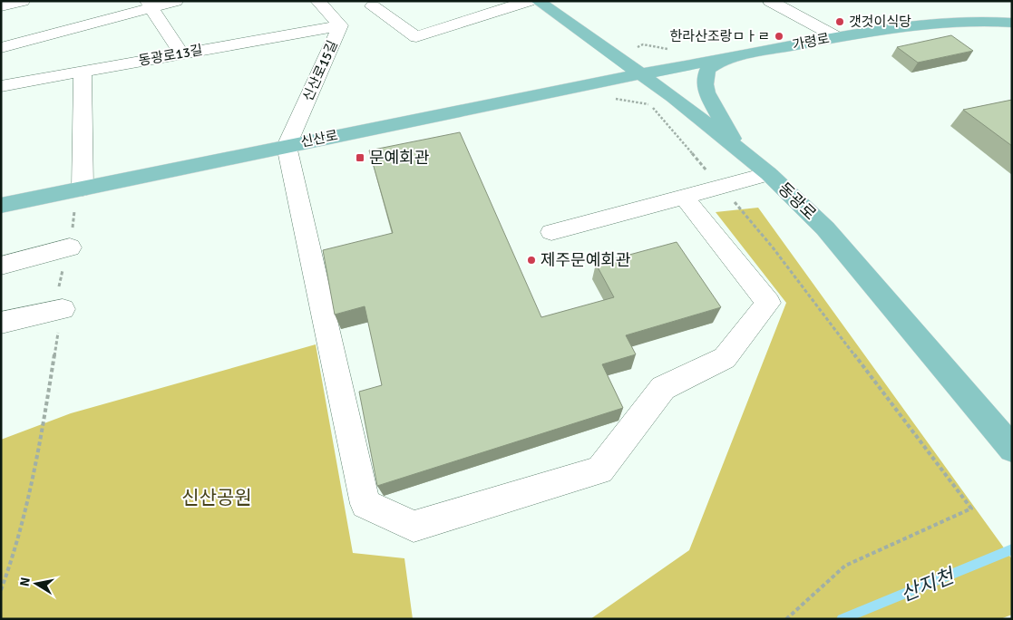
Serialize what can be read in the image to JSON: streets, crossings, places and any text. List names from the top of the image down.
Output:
{
  "streets": {
    "main road": ["가령로", "신산로", "동광로"],
    "street": ["동광로13길", "신산로15길"]
  },
  "crossings": [
    ["가령로", "신산로"],
    ["가령로", "동광로"],
    ["동광로13길", "신산로15길"],
    ["신산로15길", "신산로"],
    ["신산로", "동광로"]
  ],
  "water": ["산지천"],
  "parks": ["신산공원"],
  "places": {
    "other": ["갯것이식당", "한라산조랑ㅁㅏㄹ", "제주문예회관"],
    "transit": ["문예회관"]
  },
  "north": "left"
}
